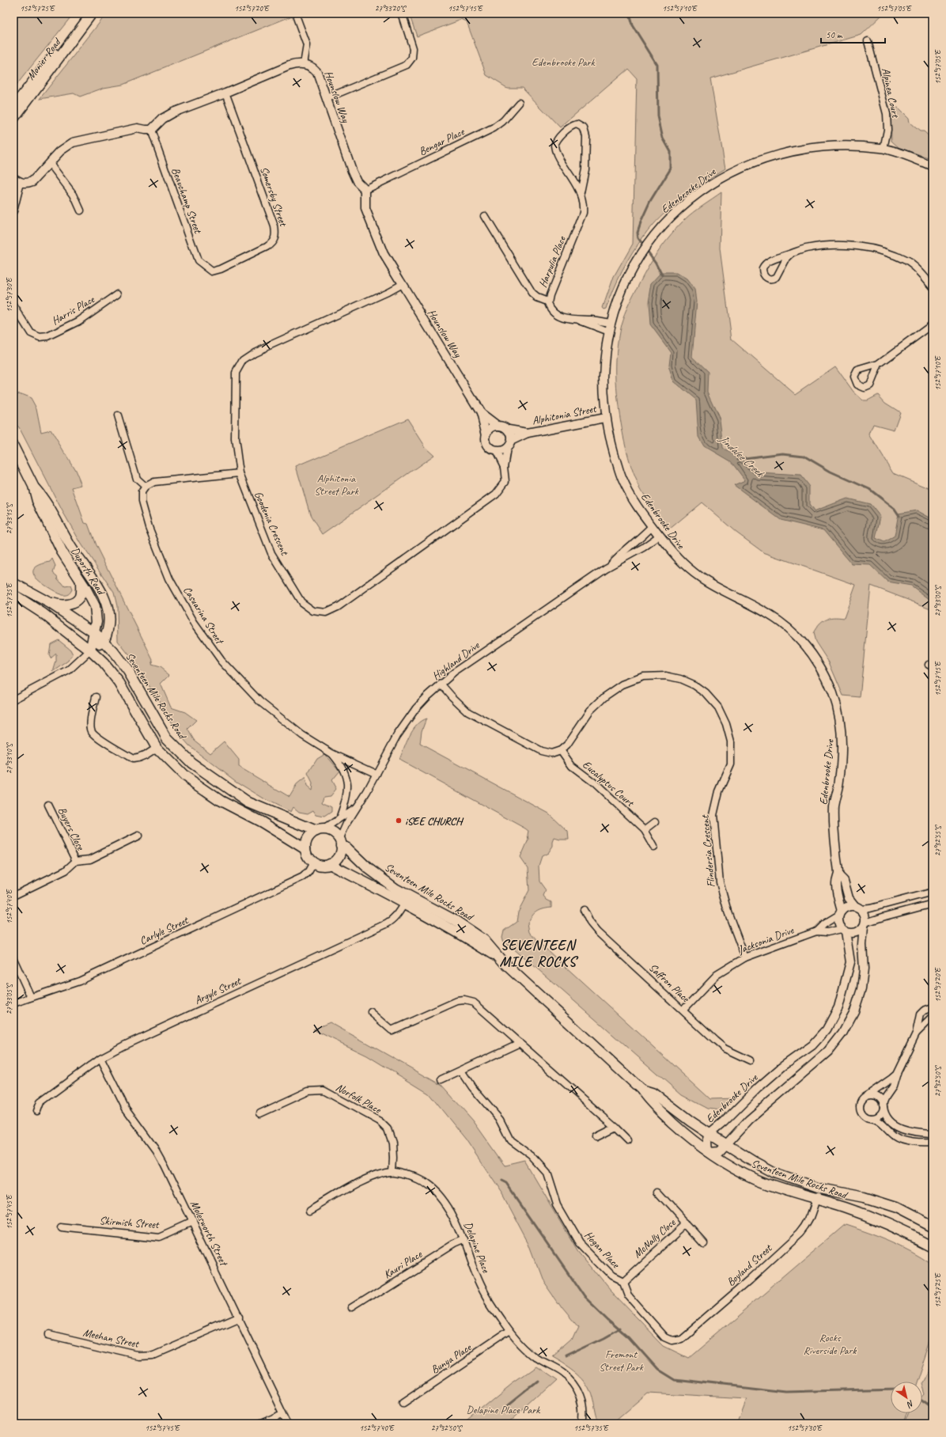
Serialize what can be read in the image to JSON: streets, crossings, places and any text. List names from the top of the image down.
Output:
{
  "streets": {
    "main road": ["Monier Road", "Duporth Road", "Seventeen Mile Rocks Road"],
    "street": [
      "Alpinea Court",
      "Hounslow Way",
      "Bengar Place",
      "Edenbrooke Drive",
      "Somersby Street",
      "Beauchamp Street",
      "Harpulia Place",
      "Harris Place",
      "Alphitonia Street",
      "Goodenia Crescent",
      "Casuarina Street",
      "Highland Drive",
      "Eucalyptus Court",
      "Buyers Close",
      "Flindersia Crescent",
      "Carlyle Street",
      "Jacksonia Drive",
      "Saffron Place",
      "Argyle Street",
      "Norfolk Place",
      "Skirmish Street",
      "Molesworth Street",
      "McNally Close",
      "Delapine Place",
      "Hogan Place",
      "Kauri Place",
      "Boyland Street",
      "Meehan Street",
      "Bunya Place"
    ]
  },
  "crossings": [
    ["Alpinea Court", "Edenbrooke Drive"],
    ["Hounslow Way", "Bengar Place"],
    ["Hounslow Way", "Alphitonia Street"],
    ["Hounslow Way", "Goodenia Crescent"],
    ["Edenbrooke Drive", "Harpulia Place"],
    ["Edenbrooke Drive", "Alphitonia Street"],
    ["Edenbrooke Drive", "Highland Drive"],
    ["Edenbrooke Drive", "Seventeen Mile Rocks Road"],
    ["Edenbrooke Drive", "Jacksonia Drive"],
    ["Somersby Street", "Beauchamp Street"],
    ["Alphitonia Street", "Goodenia Crescent"],
    ["Duporth Road", "Seventeen Mile Rocks Road"],
    ["Casuarina Street", "Highland Drive"],
    ["Highland Drive", "Seventeen Mile Rocks Road"],
    ["Highland Drive", "Carlyle Street"],
    ["Seventeen Mile Rocks Road", "Carlyle Street"],
    ["Seventeen Mile Rocks Road", "Argyle Street"],
    ["Seventeen Mile Rocks Road", "Boyland Street"],
    ["Eucalyptus Court", "Flindersia Crescent"],
    ["Flindersia Crescent", "Jacksonia Drive"],
    ["Jacksonia Drive", "Saffron Place"],
    ["Argyle Street", "Molesworth Street"],
    ["Norfolk Place", "Delapine Place"],
    ["Skirmish Street", "Molesworth Street"],
    ["Molesworth Street", "Meehan Street"],
    ["McNally Close", "Hogan Place"],
    ["Delapine Place", "Kauri Place"],
    ["Delapine Place", "Bunya Place"],
    ["Hogan Place", "Boyland Street"]
  ],
  "districts": ["SEVENTEEN MILE ROCKS"],
  "water": ["Jindalee Creek"],
  "parks": [
    "Edenbrooke Park",
    "Alphitonia Street Park",
    "Rocks Riverside Park",
    "Fremont Street Park",
    "Delapine Place Park"
  ],
  "places": ["iSEE CHURCH"],
  "scale_bar": "50 m",
  "north": "bottom right",
  "coordinates": [
    "152°57'25\"E",
    "152°57'20\"E",
    "27°33'20\"S",
    "152°57'15\"E",
    "152°57'10\"E",
    "152°57'05\"E",
    "152°57'30\"E",
    "27°33'15\"S",
    "152°57'35\"E",
    "27°33'00\"S",
    "27°33'10\"S",
    "27°32'55\"S",
    "152°57'40\"E",
    "27°33'05\"S",
    "27°32'50\"S",
    "152°57'45\"E"
  ]
}
